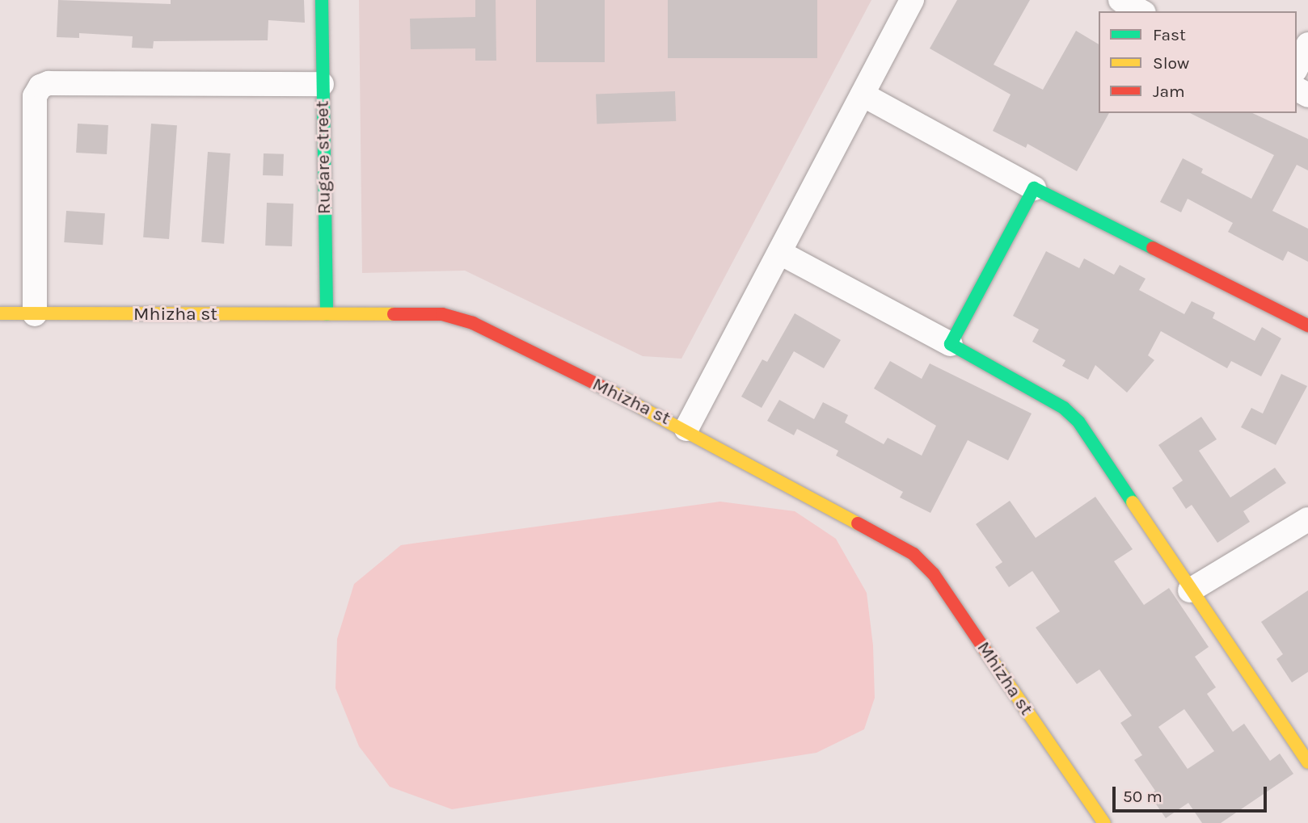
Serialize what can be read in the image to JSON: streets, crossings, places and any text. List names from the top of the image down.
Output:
{
  "streets": {
    "street": ["Rugare street", "Mhizha st"]
  },
  "crossings": [
    ["Rugare street", "Mhizha st"]
  ],
  "legend": ["Fast", "Slow", "Jam"],
  "scale_bar": "50 m"
}
